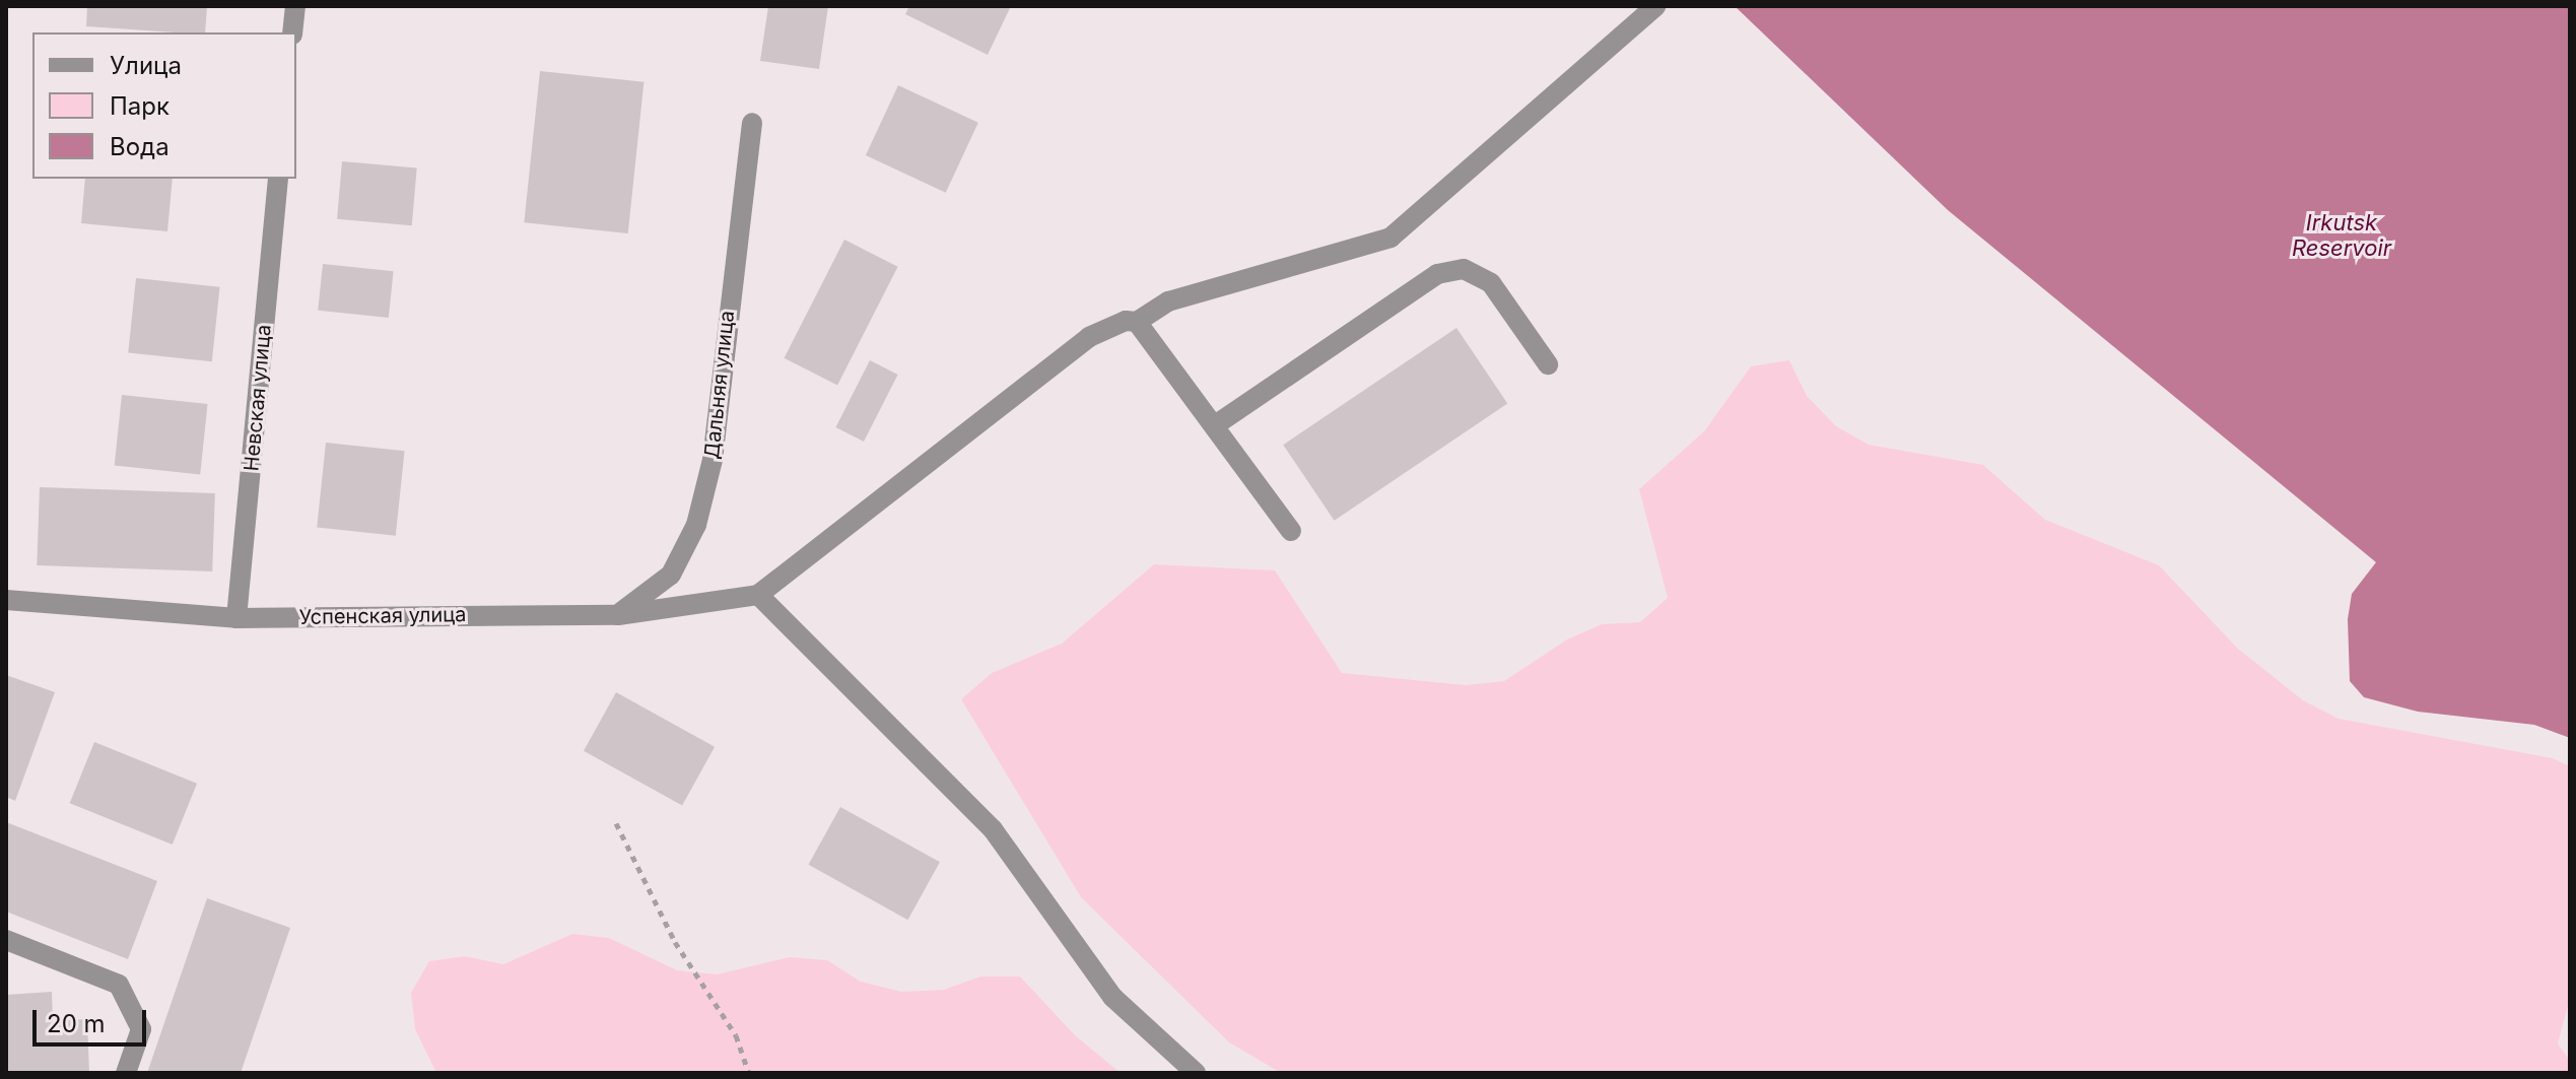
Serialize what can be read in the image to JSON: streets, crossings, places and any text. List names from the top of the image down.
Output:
{
  "streets": {
    "street": ["Дальняя улица", "Невская улица", "Успенская улица"]
  },
  "crossings": [
    ["Дальняя улица", "Успенская улица"],
    ["Невская улица", "Успенская улица"]
  ],
  "water": ["Irkutsk Reservoir"],
  "legend": ["Улица", "Парк", "Вода"],
  "scale_bar": "20 m"
}
